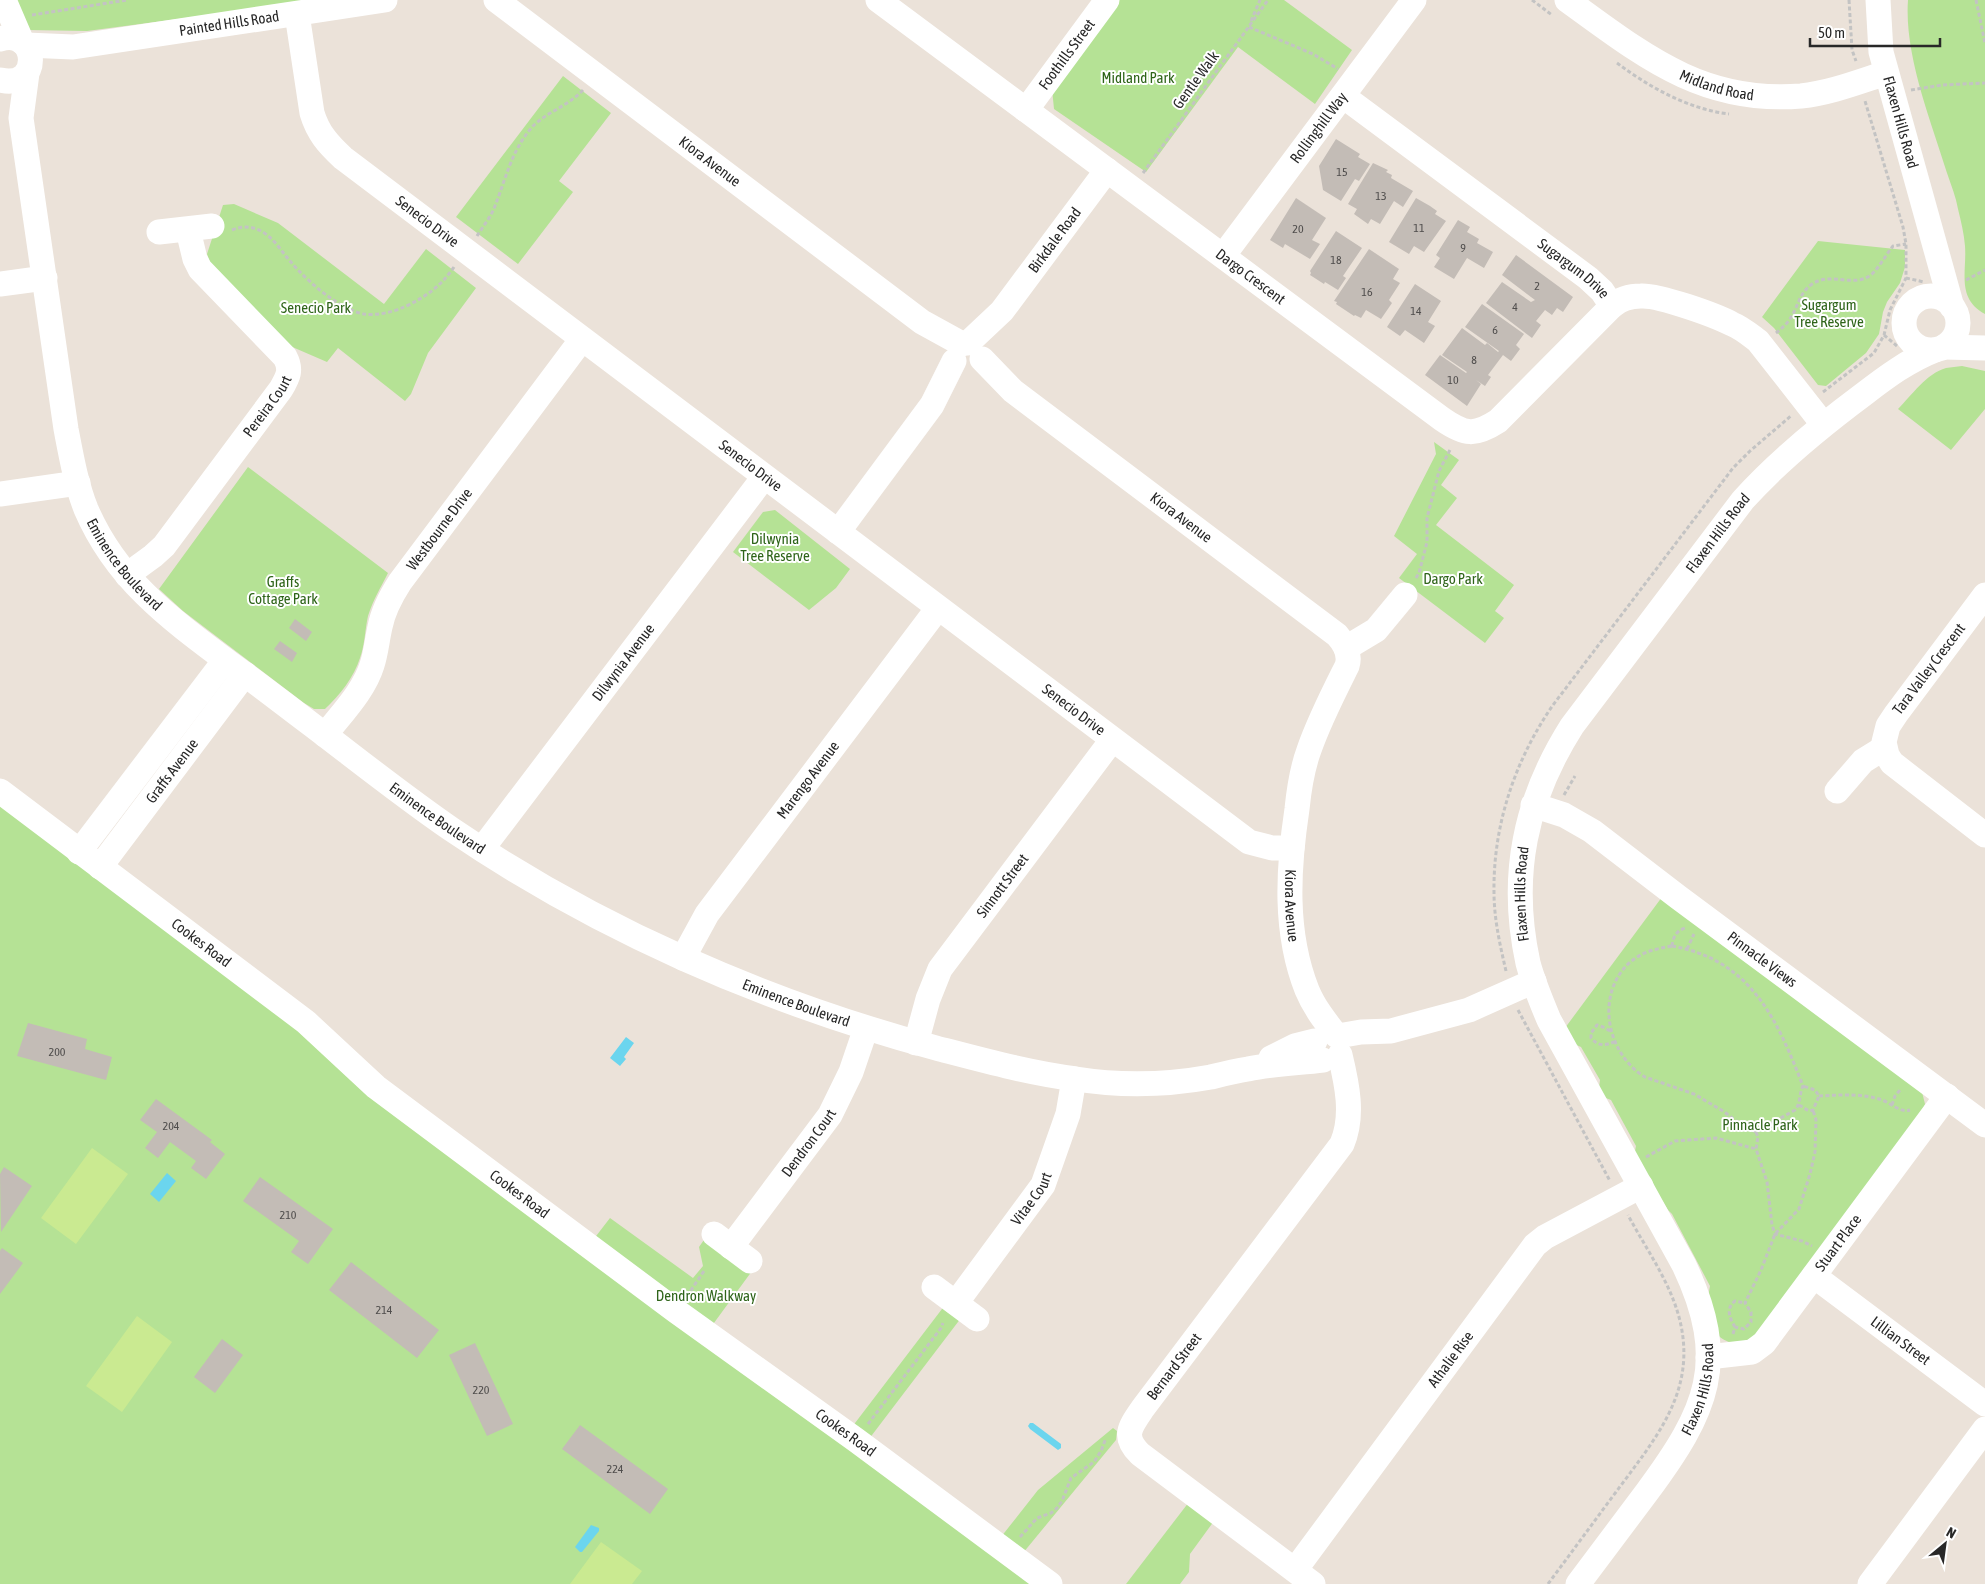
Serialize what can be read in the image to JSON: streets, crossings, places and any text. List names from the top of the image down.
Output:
{
  "streets": {
    "street": [
      "Painted Hills Road",
      "Foothills Street",
      "Midland Road",
      "Flaxen Hills Road",
      "Rollinghill Way",
      "Kiora Avenue",
      "Senecio Drive",
      "Birkdale Road",
      "Sugargum Drive",
      "Dargo Crescent",
      "Pereira Court",
      "Westbourne Drive",
      "Eminence Boulevard",
      "Dilwynia Avenue",
      "Tara Valley Crescent",
      "Graffs Avenue",
      "Marengo Avenue",
      "Sinnott Street",
      "Cookes Road",
      "Pinnacle Views",
      "Dendron Court",
      "Vitae Court",
      "Stuart Place",
      "Lillian Street",
      "Athalie Rise",
      "Bernard Street"
    ],
    "path": ["Gentle Walk"]
  },
  "crossings": [
    ["Painted Hills Road", "Senecio Drive"],
    ["Painted Hills Road", "Eminence Boulevard"],
    ["Foothills Street", "Dargo Crescent"],
    ["Midland Road", "Flaxen Hills Road"],
    ["Flaxen Hills Road", "Sugargum Drive"],
    ["Flaxen Hills Road", "Eminence Boulevard"],
    ["Flaxen Hills Road", "Pinnacle Views"],
    ["Flaxen Hills Road", "Stuart Place"],
    ["Flaxen Hills Road", "Athalie Rise"],
    ["Rollinghill Way", "Sugargum Drive"],
    ["Rollinghill Way", "Dargo Crescent"],
    ["Kiora Avenue", "Senecio Drive"],
    ["Kiora Avenue", "Birkdale Road"],
    ["Kiora Avenue", "Eminence Boulevard"],
    ["Kiora Avenue", "Bernard Street"],
    ["Senecio Drive", "Birkdale Road"],
    ["Senecio Drive", "Westbourne Drive"],
    ["Senecio Drive", "Dilwynia Avenue"],
    ["Senecio Drive", "Marengo Avenue"],
    ["Senecio Drive", "Sinnott Street"],
    ["Birkdale Road", "Dargo Crescent"],
    ["Pereira Court", "Eminence Boulevard"],
    ["Westbourne Drive", "Eminence Boulevard"],
    ["Eminence Boulevard", "Dilwynia Avenue"],
    ["Eminence Boulevard", "Graffs Avenue"],
    ["Eminence Boulevard", "Marengo Avenue"],
    ["Eminence Boulevard", "Sinnott Street"],
    ["Eminence Boulevard", "Dendron Court"],
    ["Eminence Boulevard", "Vitae Court"],
    ["Eminence Boulevard", "Bernard Street"],
    ["Graffs Avenue", "Cookes Road"],
    ["Pinnacle Views", "Stuart Place"],
    ["Stuart Place", "Lillian Street"],
    ["Athalie Rise", "Bernard Street"]
  ],
  "parks": [
    "Midland Park",
    "Sugargum Tree Reserve",
    "Senecio Park",
    "Dilwynia Tree Reserve",
    "Dargo Park",
    "Graffs Cottage Park",
    "Pinnacle Park",
    "Dendron Walkway"
  ],
  "house_numbers": [
    "15",
    "13",
    "11",
    "20",
    "9",
    "18",
    "2",
    "16",
    "4",
    "14",
    "6",
    "8",
    "10",
    "200",
    "204",
    "210",
    "214",
    "220",
    "224"
  ],
  "scale_bar": "50 m",
  "north": "top right"
}
